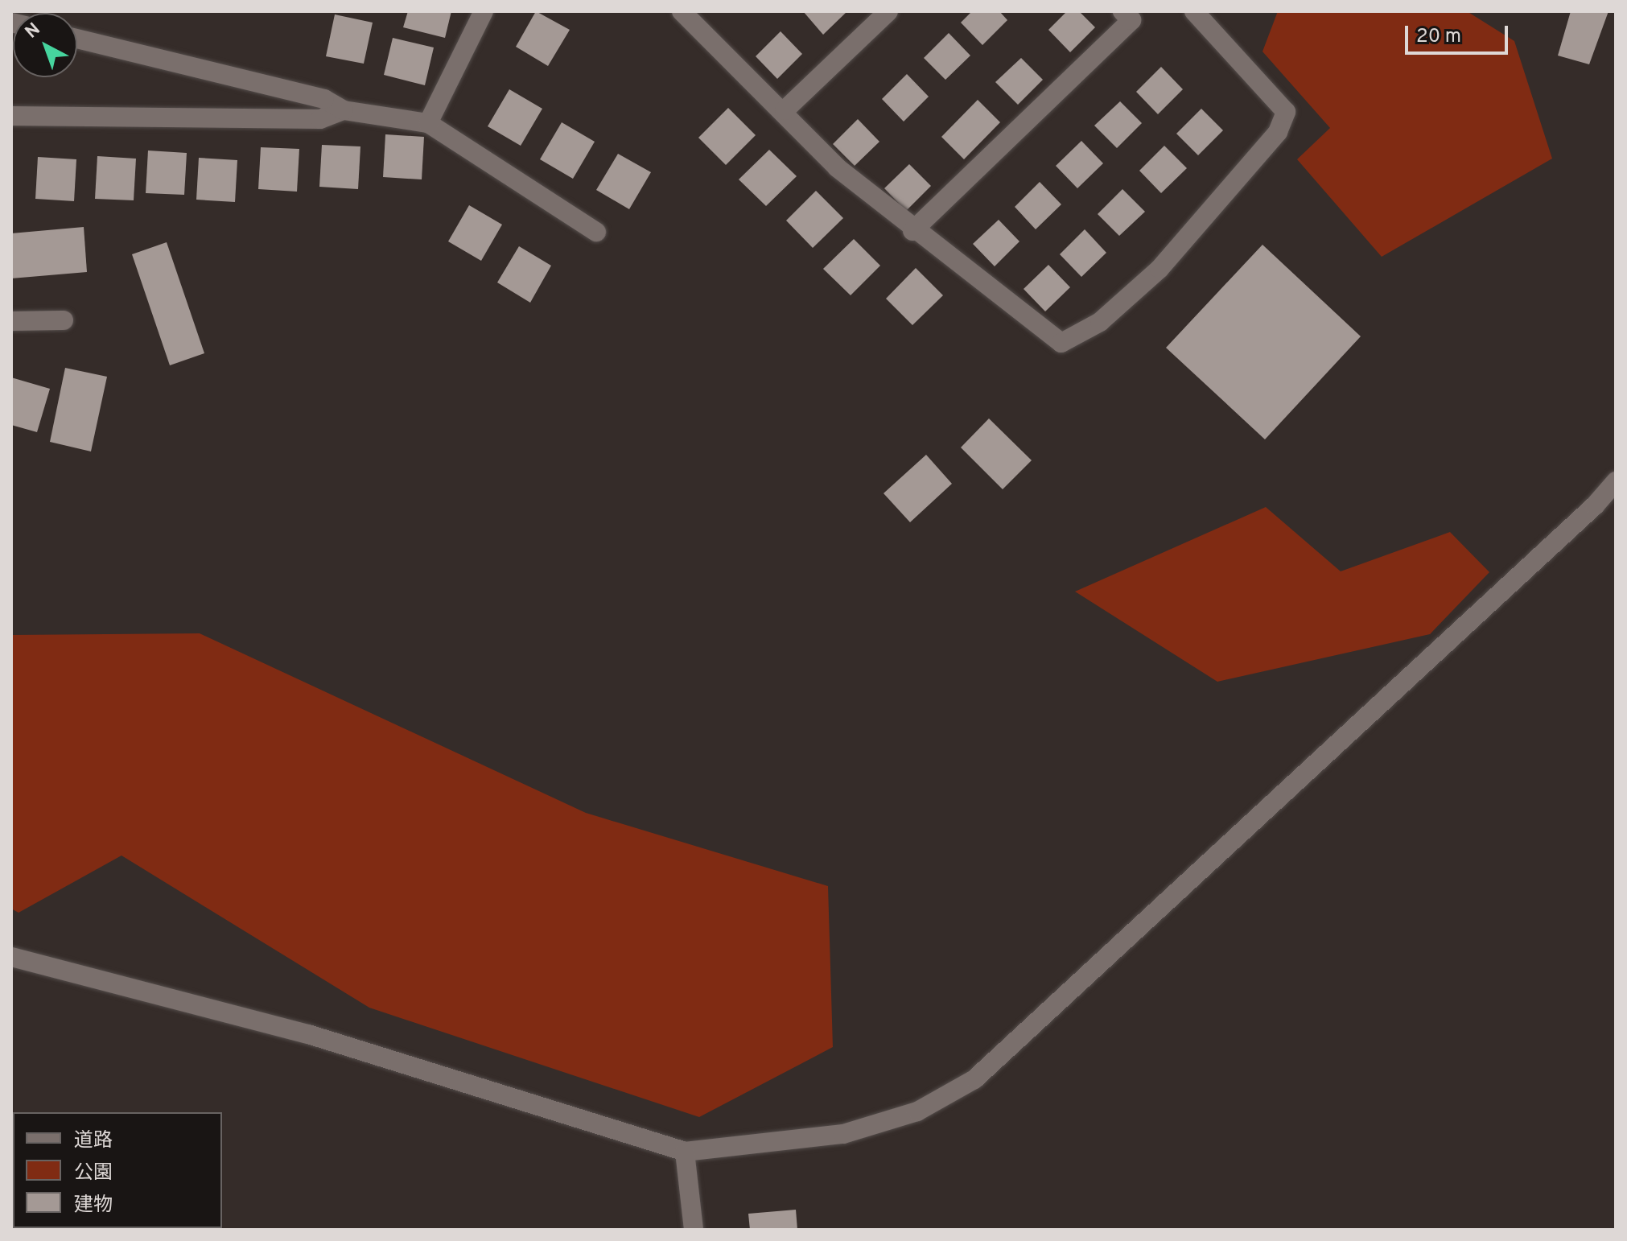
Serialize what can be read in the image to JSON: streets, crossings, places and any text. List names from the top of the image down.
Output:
{
  "legend": ["道路", "公園", "建物"],
  "scale_bar": "20 m",
  "north": "top left"
}
